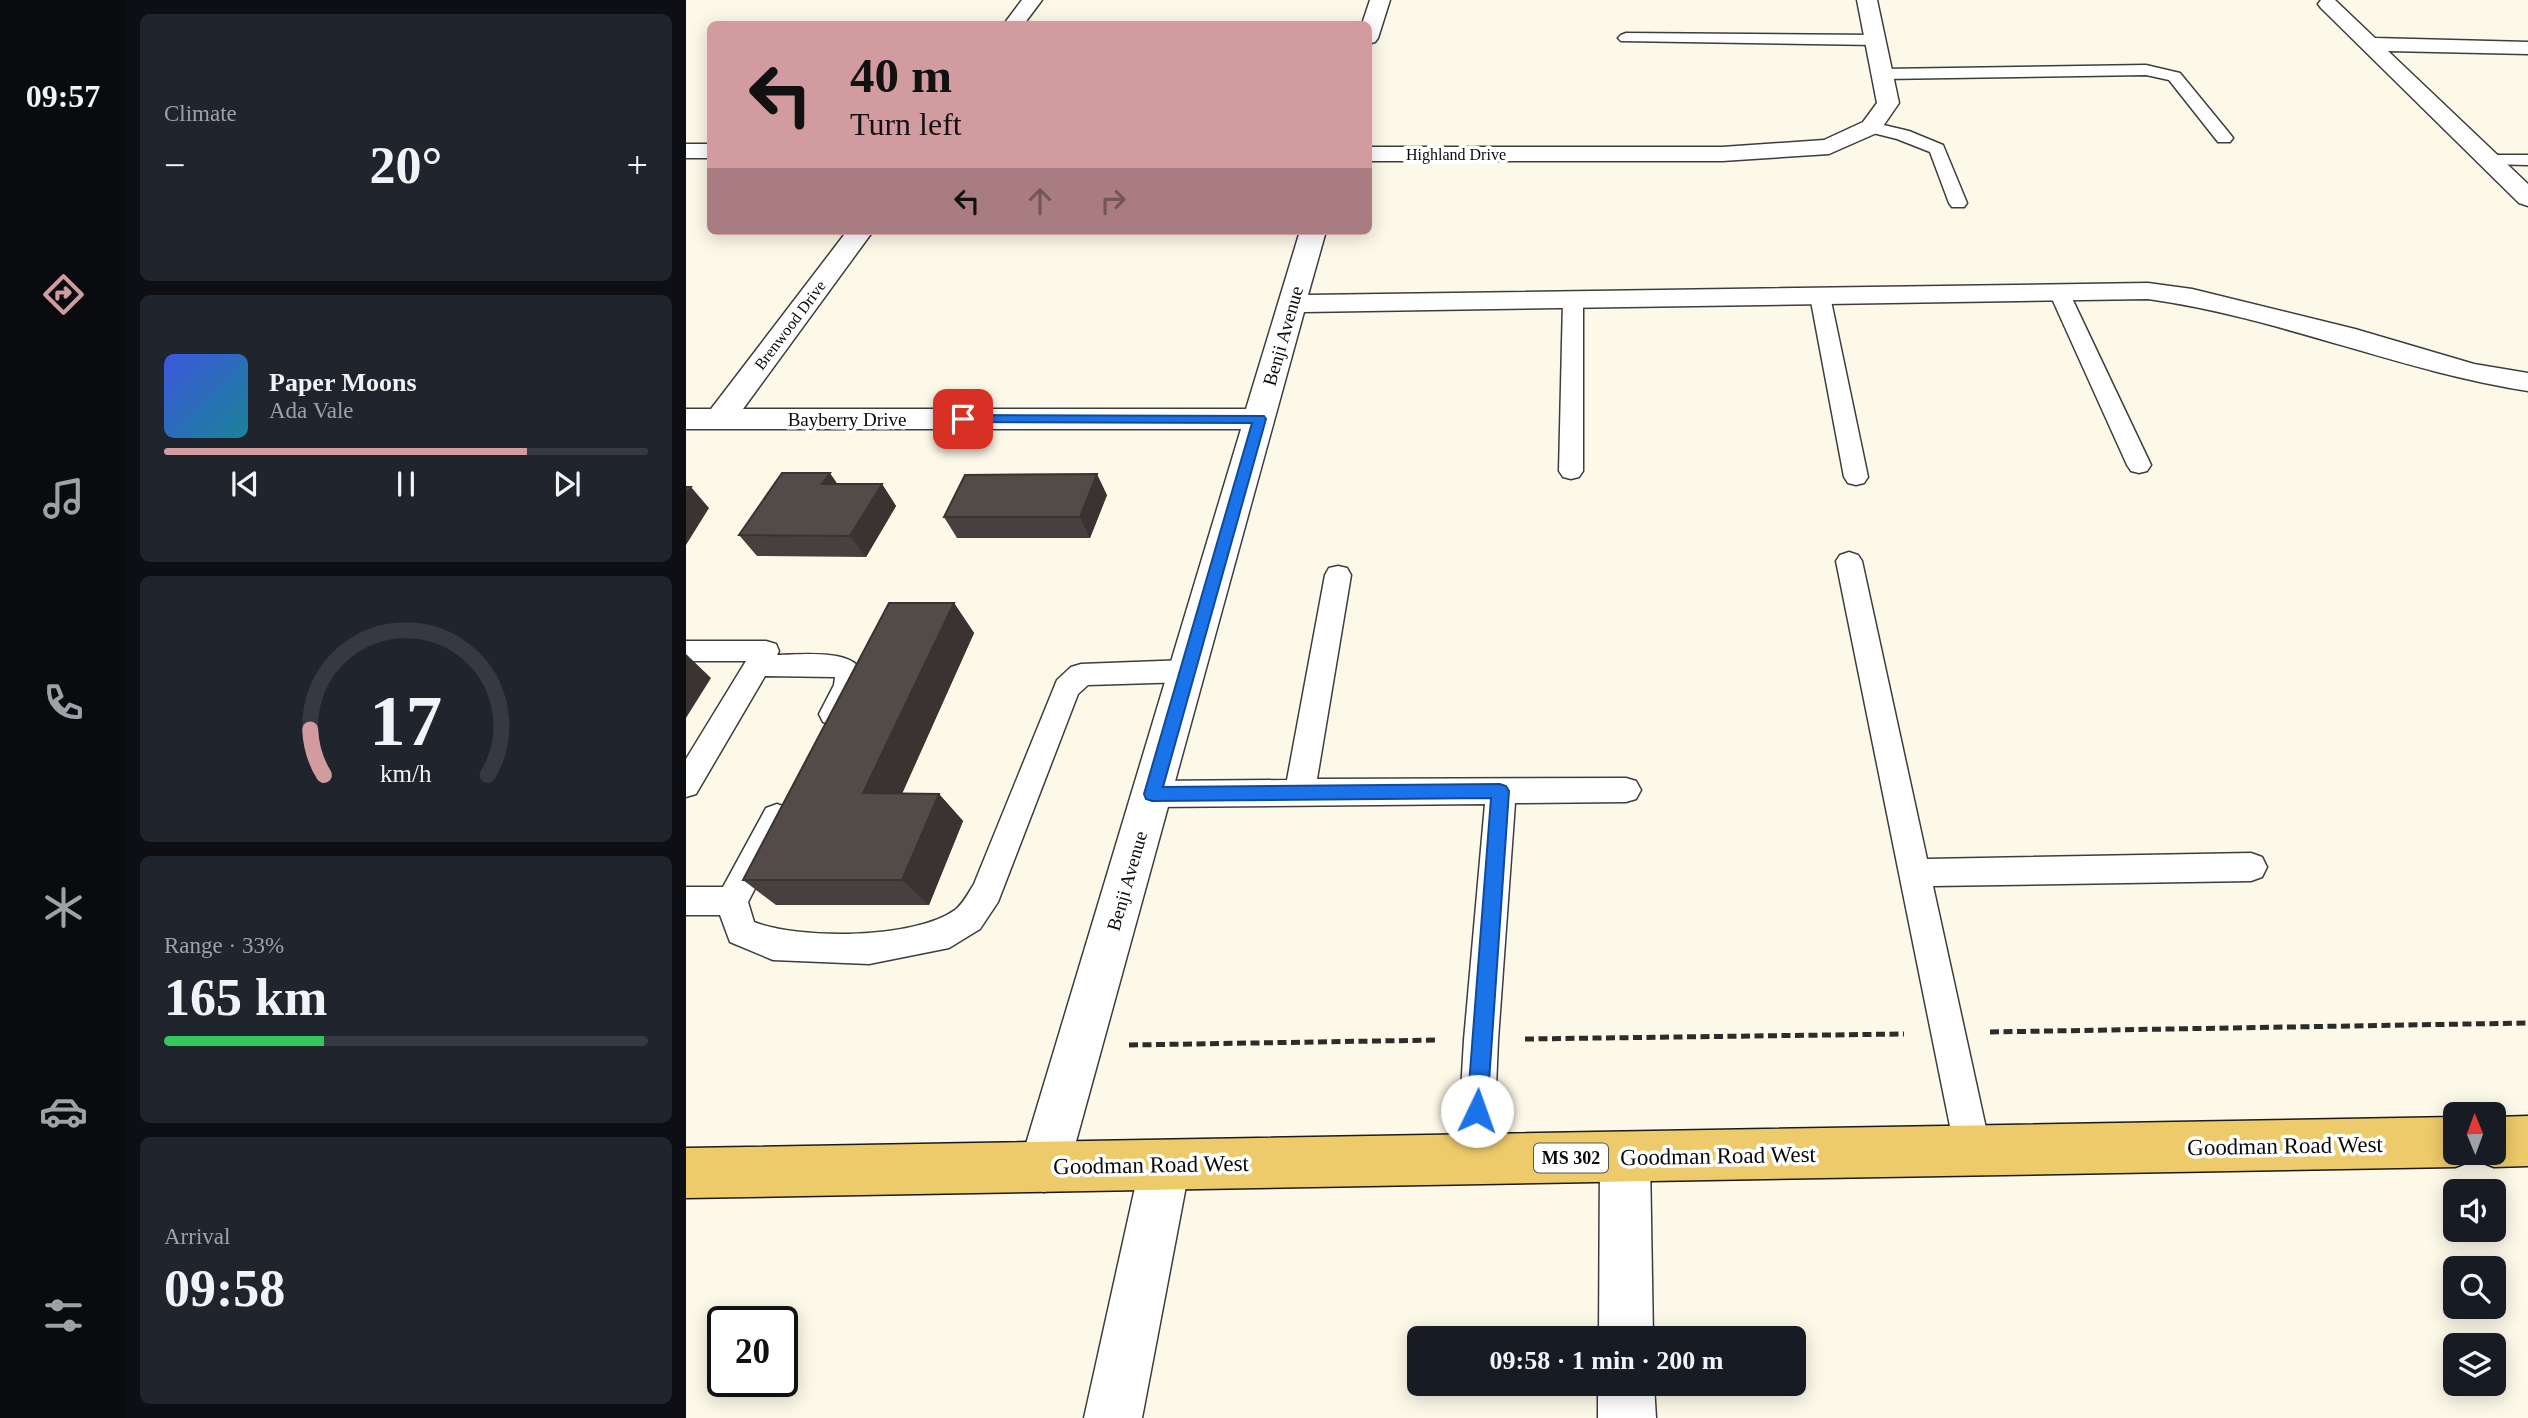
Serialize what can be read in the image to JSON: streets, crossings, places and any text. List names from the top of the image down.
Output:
{
  "streets": {
    "main road": ["Goodman Road West", "MS 302"],
    "street": [
      "Highland Drive",
      "Brenwood Drive",
      "Benji Avenue",
      "Bayberry Drive"
    ]
  },
  "crossings": [
    ["Brenwood Drive", "Bayberry Drive"],
    ["Benji Avenue", "Bayberry Drive"],
    ["Benji Avenue", "Goodman Road West"]
  ],
  "north": "top",
  "page": {
    "tabs": "09:57",
    "tile": [
      "Climate",
      ["Range · 33%", "165 km"],
      ["Arrival", "09:58"]
    ],
    "turn": ["40 m", "Turn left"],
    "heat": ["−", "20°", "+"],
    "song": ["Paper Moons", "Ada Vale"],
    "limit": "20",
    "trip": "09:58 · 1 min · 200 m",
    "gauge": ["17", "km/h"]
  }
}
